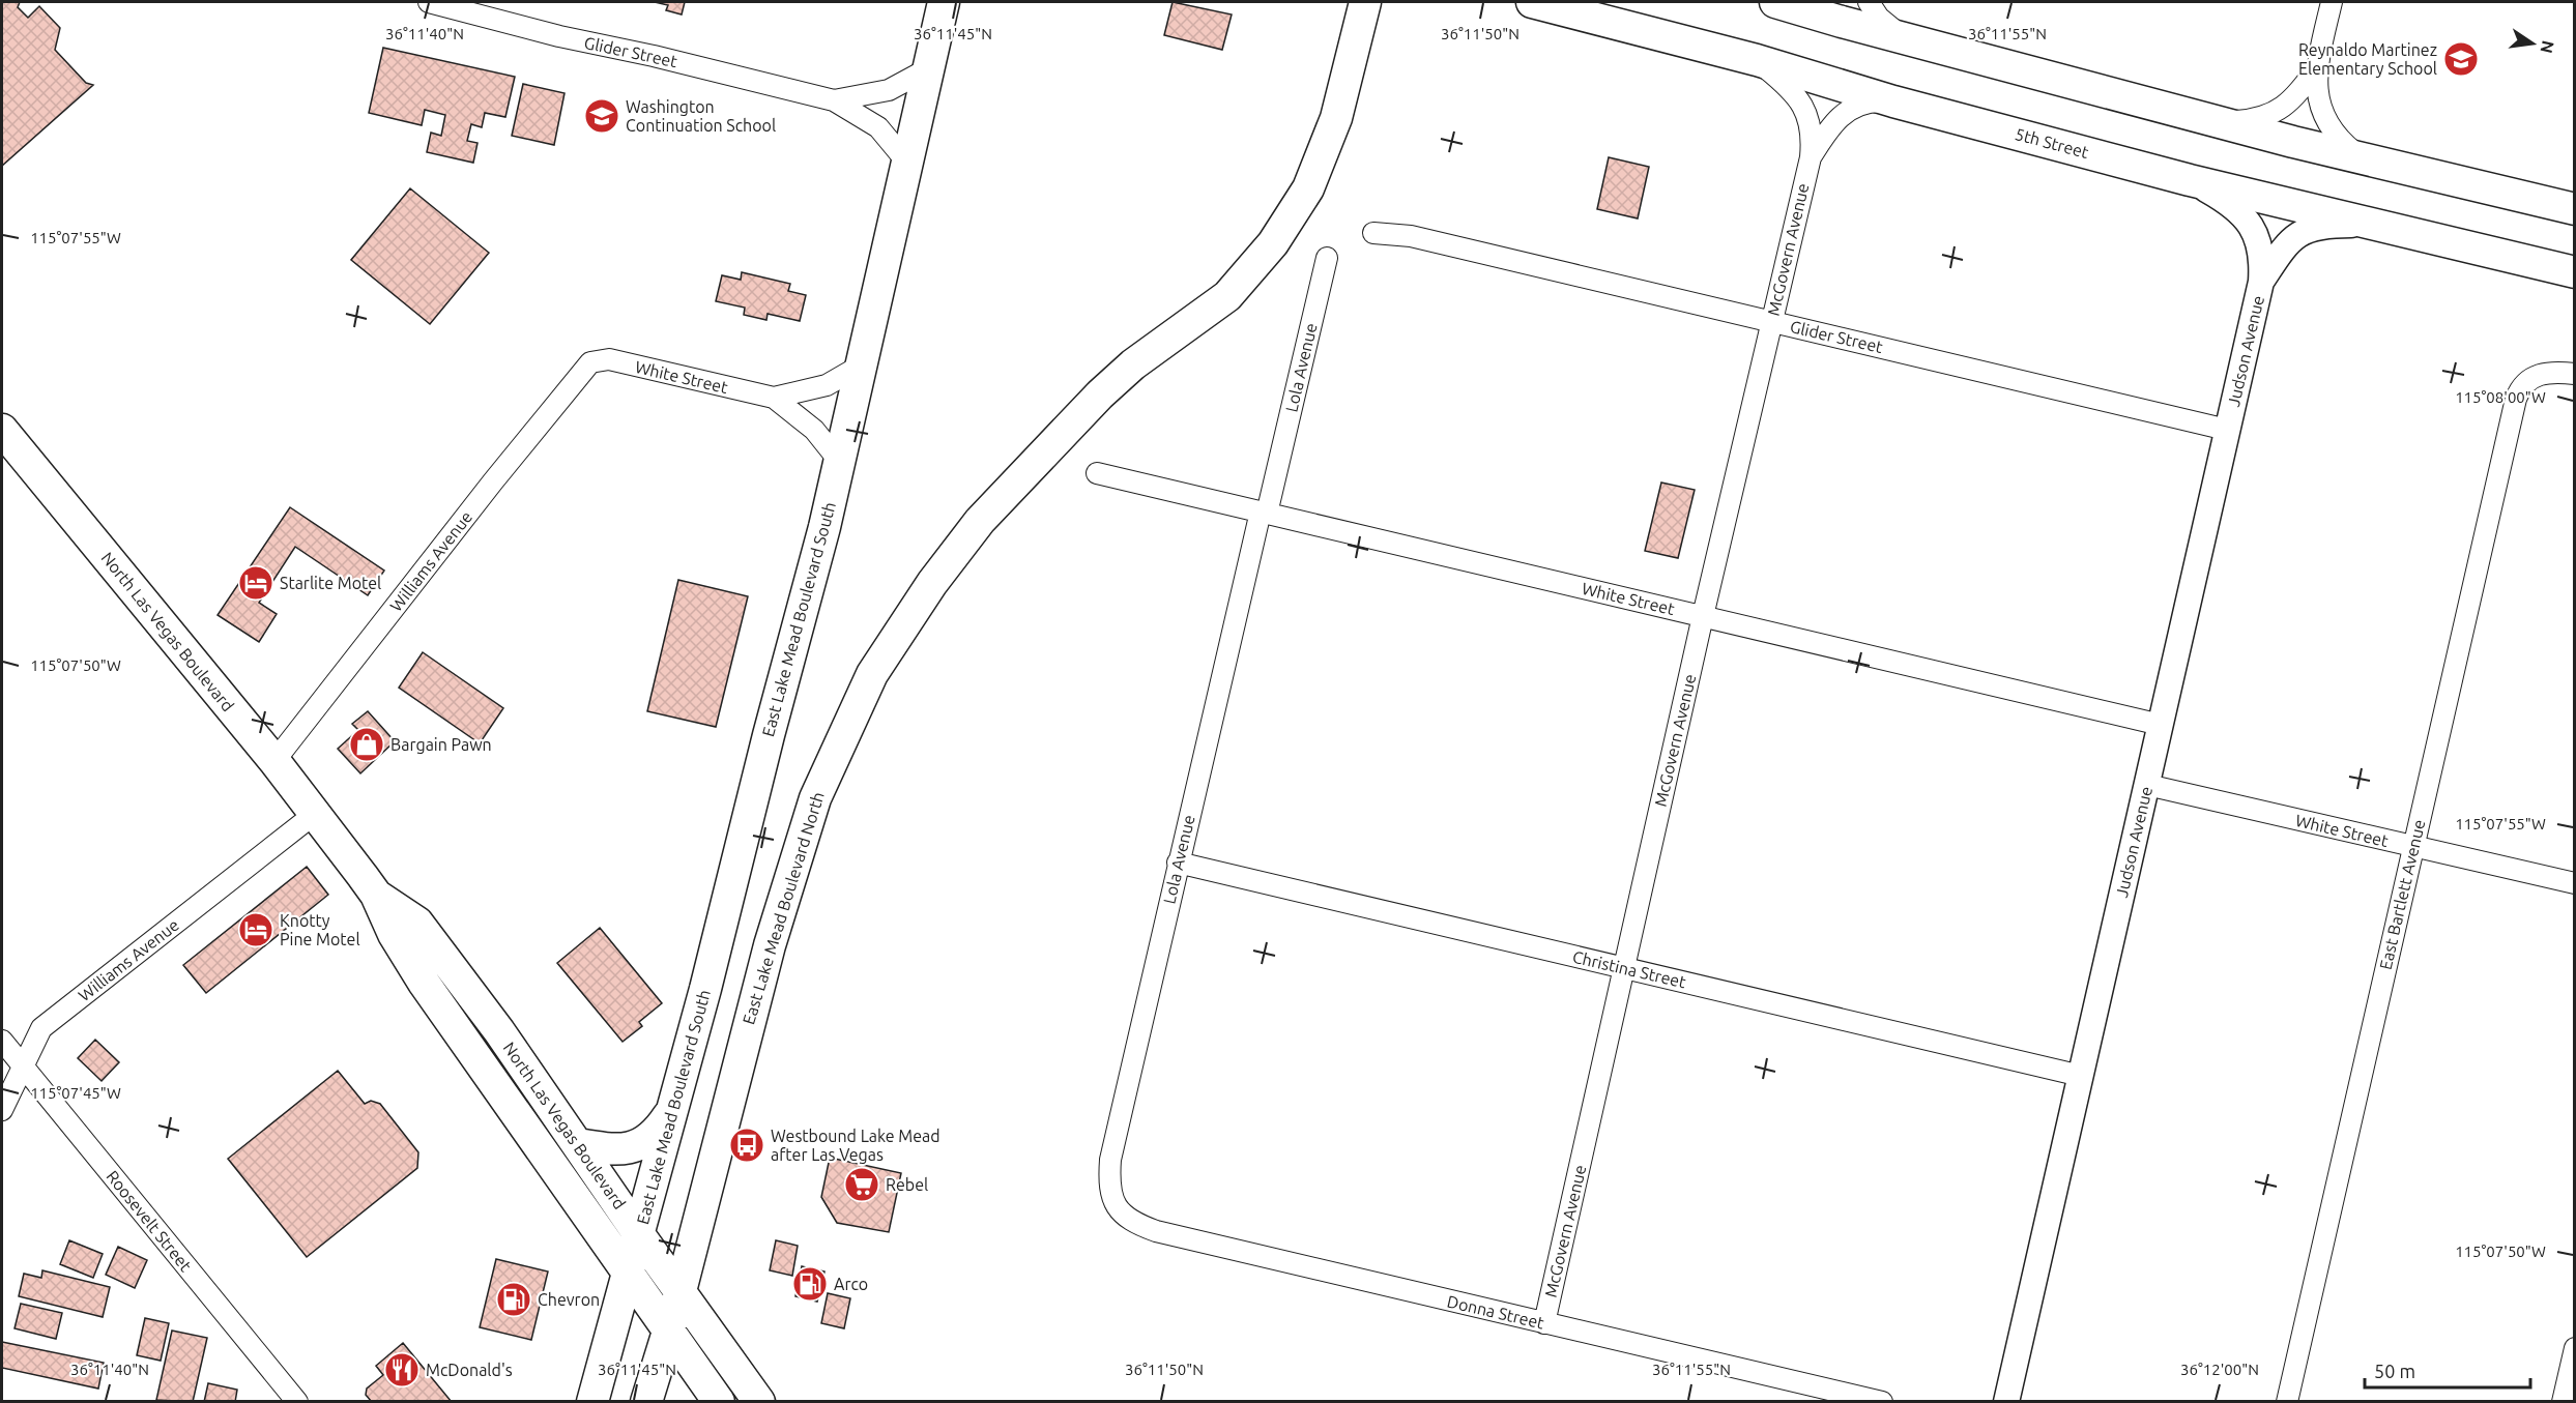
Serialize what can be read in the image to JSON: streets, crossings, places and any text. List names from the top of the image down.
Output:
{
  "streets": {
    "main road": [
      "5th Street",
      "East Lake Mead Boulevard South",
      "North Las Vegas Boulevard",
      "East Lake Mead Boulevard North"
    ],
    "street": [
      "Glider Street",
      "McGovern Avenue",
      "Judson Avenue",
      "Lola Avenue",
      "White Street",
      "Williams Avenue",
      "East Bartlett Avenue",
      "Christina Street",
      "Roosevelt Street",
      "Donna Street"
    ]
  },
  "crossings": [
    ["Glider Street", "McGovern Avenue"],
    ["Glider Street", "Judson Avenue"],
    ["Glider Street", "East Lake Mead Boulevard South"],
    ["5th Street", "McGovern Avenue"],
    ["5th Street", "Judson Avenue"],
    ["McGovern Avenue", "White Street"],
    ["McGovern Avenue", "Christina Street"],
    ["McGovern Avenue", "Donna Street"],
    ["Judson Avenue", "White Street"],
    ["Judson Avenue", "Christina Street"],
    ["Lola Avenue", "White Street"],
    ["Lola Avenue", "Christina Street"],
    ["Lola Avenue", "Donna Street"],
    ["White Street", "Williams Avenue"],
    ["White Street", "East Lake Mead Boulevard South"],
    ["White Street", "East Bartlett Avenue"],
    ["Williams Avenue", "North Las Vegas Boulevard"],
    ["Williams Avenue", "Roosevelt Street"],
    ["East Lake Mead Boulevard South", "North Las Vegas Boulevard"],
    ["North Las Vegas Boulevard", "East Lake Mead Boulevard North"]
  ],
  "places": {
    "school or university": ["Reynaldo Martinez Elementary School", "Washington Continuation School"],
    "hotel": ["Starlite Motel", "Knotty Pine Motel"],
    "shop": ["Bargain Pawn"],
    "bus stop": ["Westbound Lake Mead after Las Vegas"],
    "supermarket": ["Rebel"],
    "fuel station": ["Arco", "Chevron"],
    "restaurant": ["McDonald's"]
  },
  "scale_bar": "50 m",
  "north": "right",
  "coordinates": [
    "36°11'40\"N",
    "36°11'45\"N",
    "36°11'50\"N",
    "36°11'55\"N",
    "115°07'55\"W",
    "115°08'00\"W",
    "115°07'50\"W",
    "115°07'45\"W",
    "36°12'00\"N"
  ]
}
